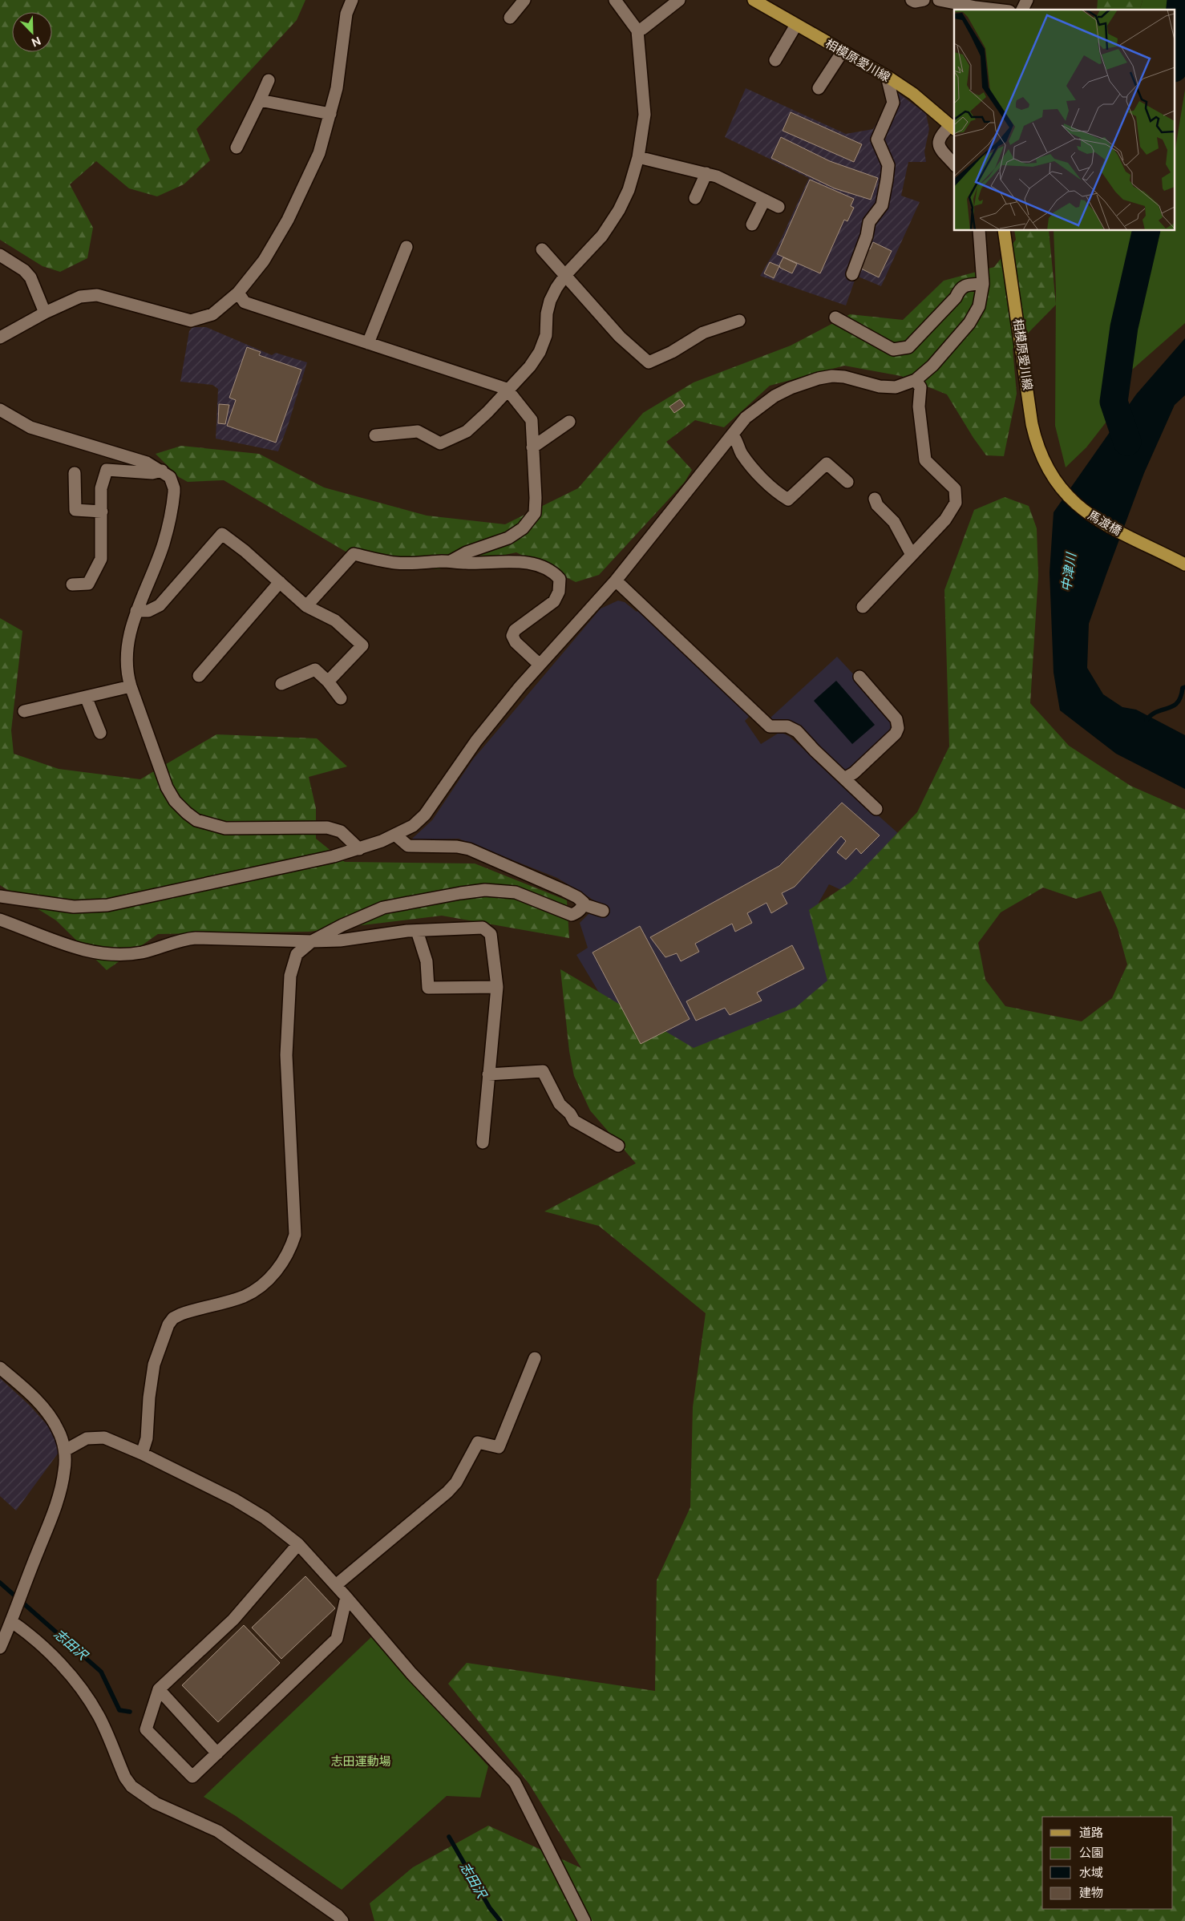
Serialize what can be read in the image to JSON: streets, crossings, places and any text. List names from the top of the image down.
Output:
{
  "streets": {
    "main road": ["相模原愛川線", "馬渡橋"]
  },
  "crossings": [
    ["相模原愛川線", "馬渡橋"]
  ],
  "water": ["中津川", "志田沢"],
  "parks": ["志田運動場"],
  "legend": [
    "道路",
    "公園",
    "水域",
    "建物"
  ],
  "north": "bottom right"
}
